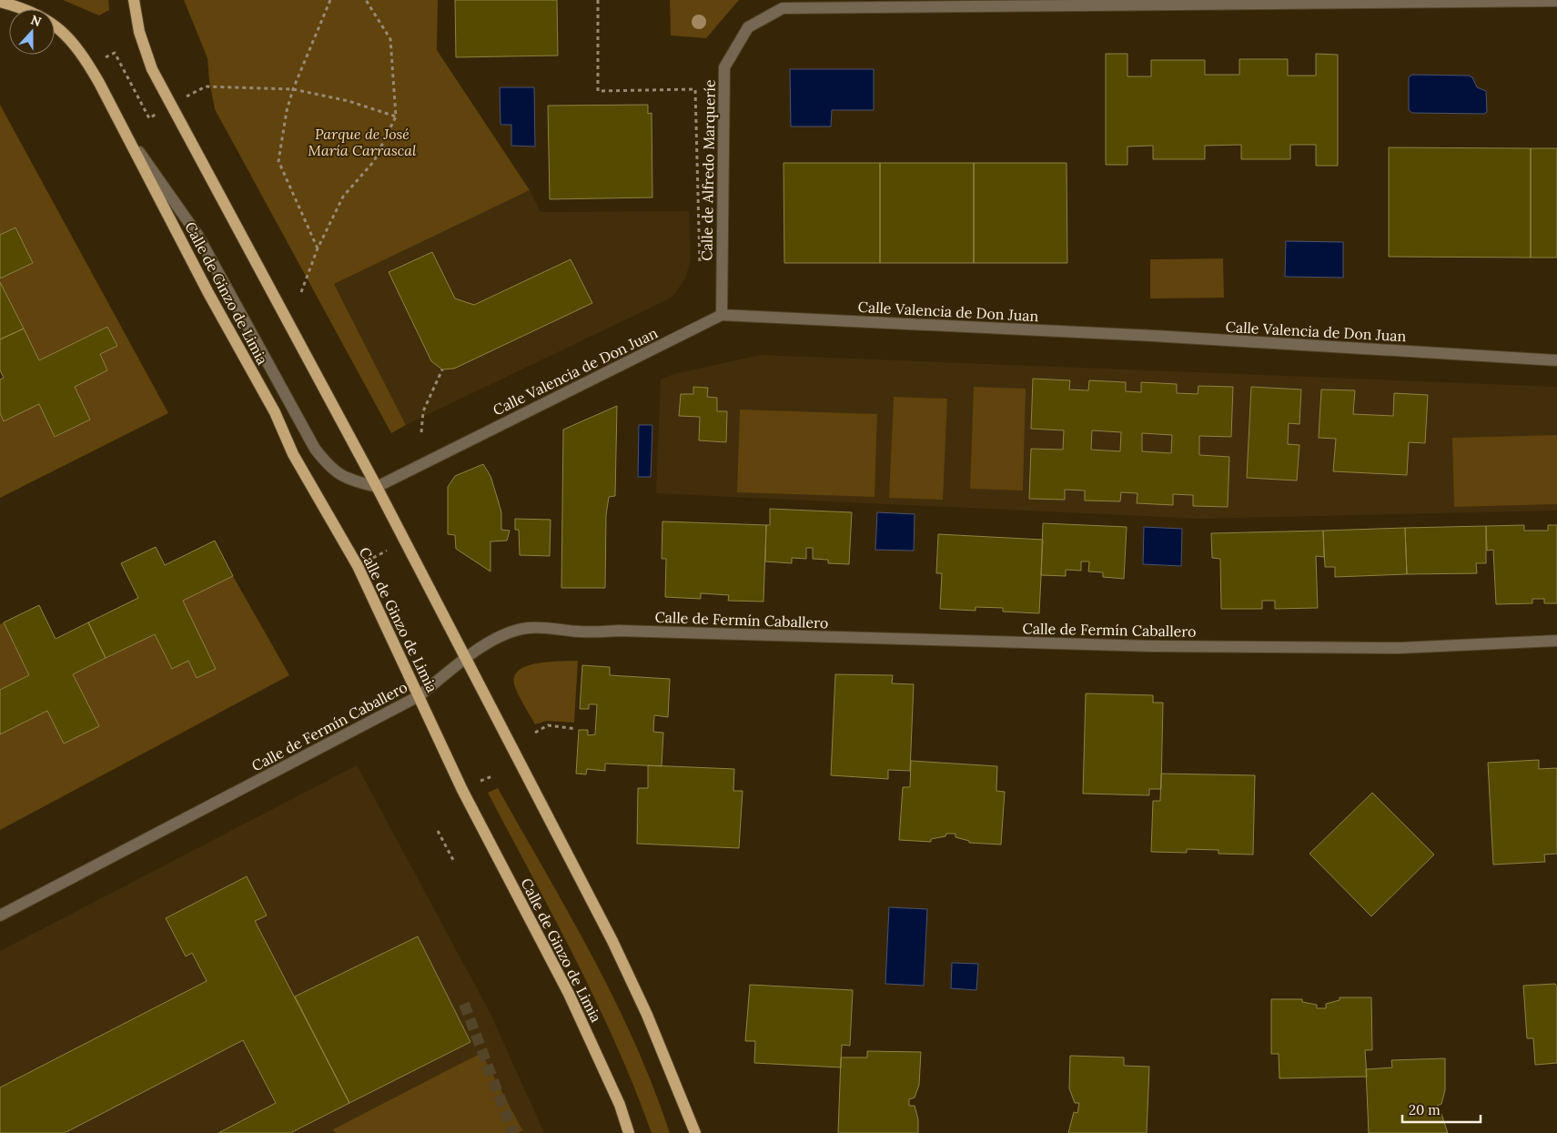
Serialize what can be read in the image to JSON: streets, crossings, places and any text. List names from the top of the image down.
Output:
{
  "streets": {
    "main road": ["Calle de Ginzo de Limia"],
    "street": ["Calle de Alfredo Marqueríe", "Calle Valencia de Don Juan", "Calle de Fermín Caballero"]
  },
  "crossings": [
    ["Calle de Alfredo Marqueríe", "Calle Valencia de Don Juan"],
    ["Calle de Ginzo de Limia", "Calle Valencia de Don Juan"],
    ["Calle de Ginzo de Limia", "Calle de Fermín Caballero"]
  ],
  "parks": ["Parque de José María Carrascal"],
  "scale_bar": "20 m",
  "north": "top"
}
